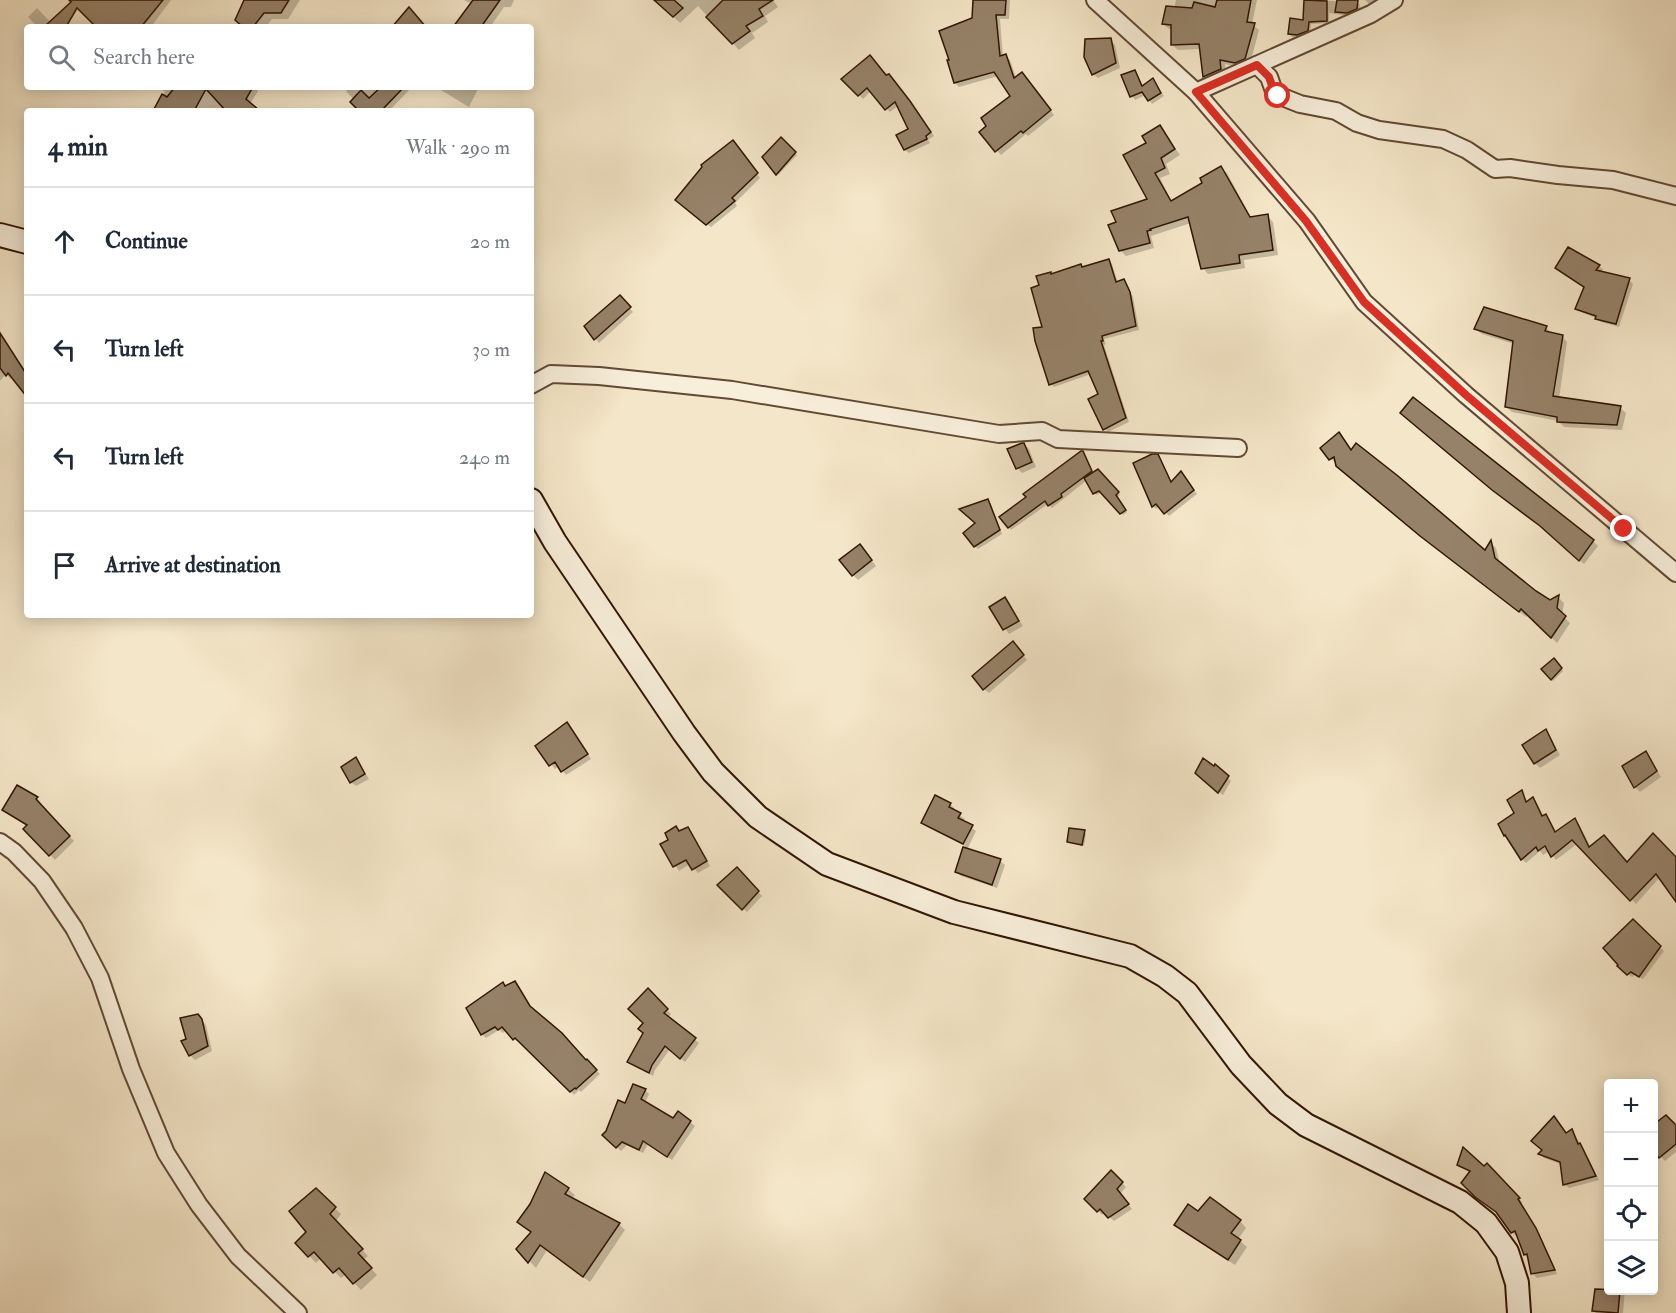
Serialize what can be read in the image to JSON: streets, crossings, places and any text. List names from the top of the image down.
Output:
{
  "page": {
    "search": "Search here",
    "heading": ["4 min", "Walk · 290 m"],
    "list": [
      ["Continue", "20 m"],
      ["Turn left", "30 m"],
      ["Turn left", "240 m"],
      "Arrive at destination"
    ],
    "map_buttons": ["+", "−"]
  }
}
